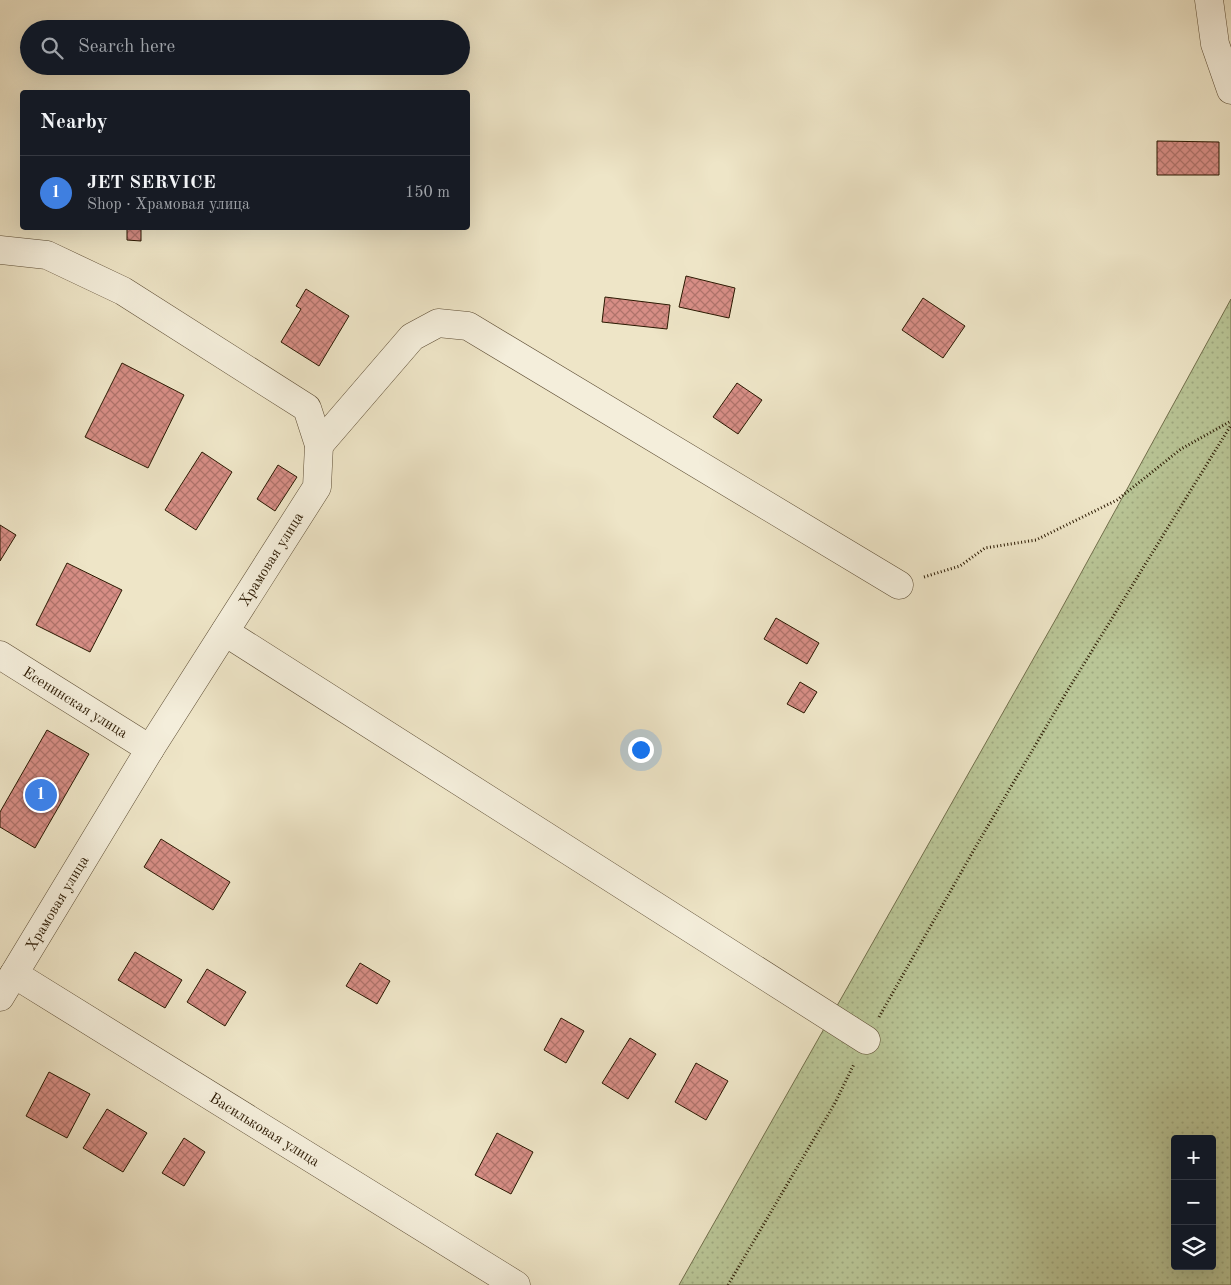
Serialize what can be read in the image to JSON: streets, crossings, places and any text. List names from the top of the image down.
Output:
{
  "streets": {
    "street": ["Храмовая улица", "Есенинская улица", "Васильковая улица"]
  },
  "crossings": [
    ["Храмовая улица", "Есенинская улица"],
    ["Храмовая улица", "Васильковая улица"]
  ],
  "page": {
    "search": "Search here",
    "heading": "Nearby",
    "list": [
      {
        "mark": "1",
        "name": "JET SERVICE",
        "note": "Shop · Храмовая улица",
        "value": "150 m"
      }
    ],
    "pins": "1",
    "map_buttons": ["+", "−"]
  }
}
